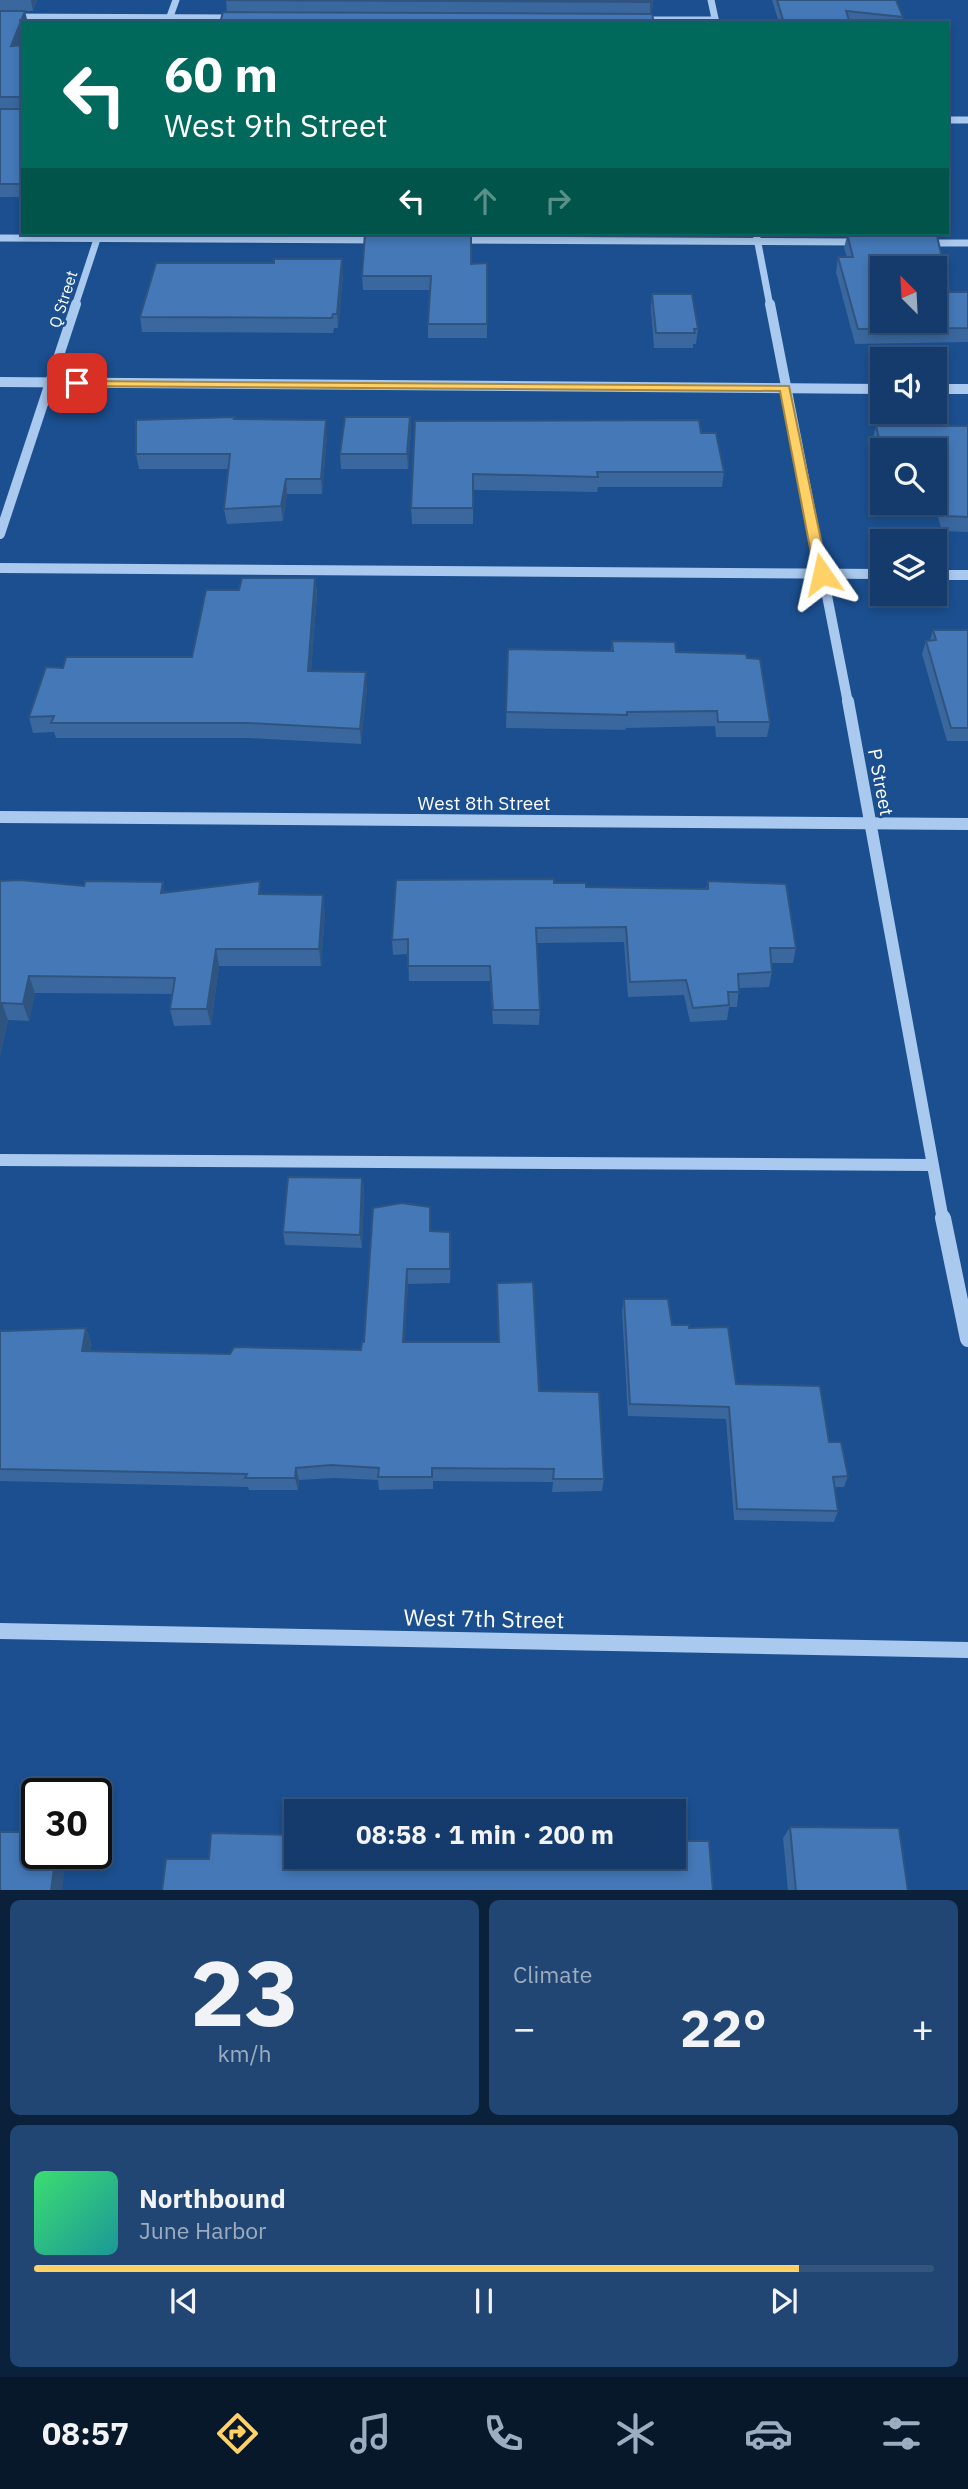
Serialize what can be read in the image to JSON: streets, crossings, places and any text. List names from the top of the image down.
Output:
{
  "streets": {
    "street": [
      "Q Street",
      "P Street",
      "West 8th Street",
      "West 7th Street"
    ]
  },
  "crossings": [
    ["P Street", "West 8th Street"]
  ],
  "north": "top left",
  "page": {
    "turn": ["60 m", "West 9th Street"],
    "limit": "30",
    "trip": "08:58 · 1 min · 200 m",
    "tile": [
      ["23", "km/h"],
      "Climate"
    ],
    "heat": ["−", "22°", "+"],
    "song": ["Northbound", "June Harbor"],
    "tabs": "08:57"
  }
}
